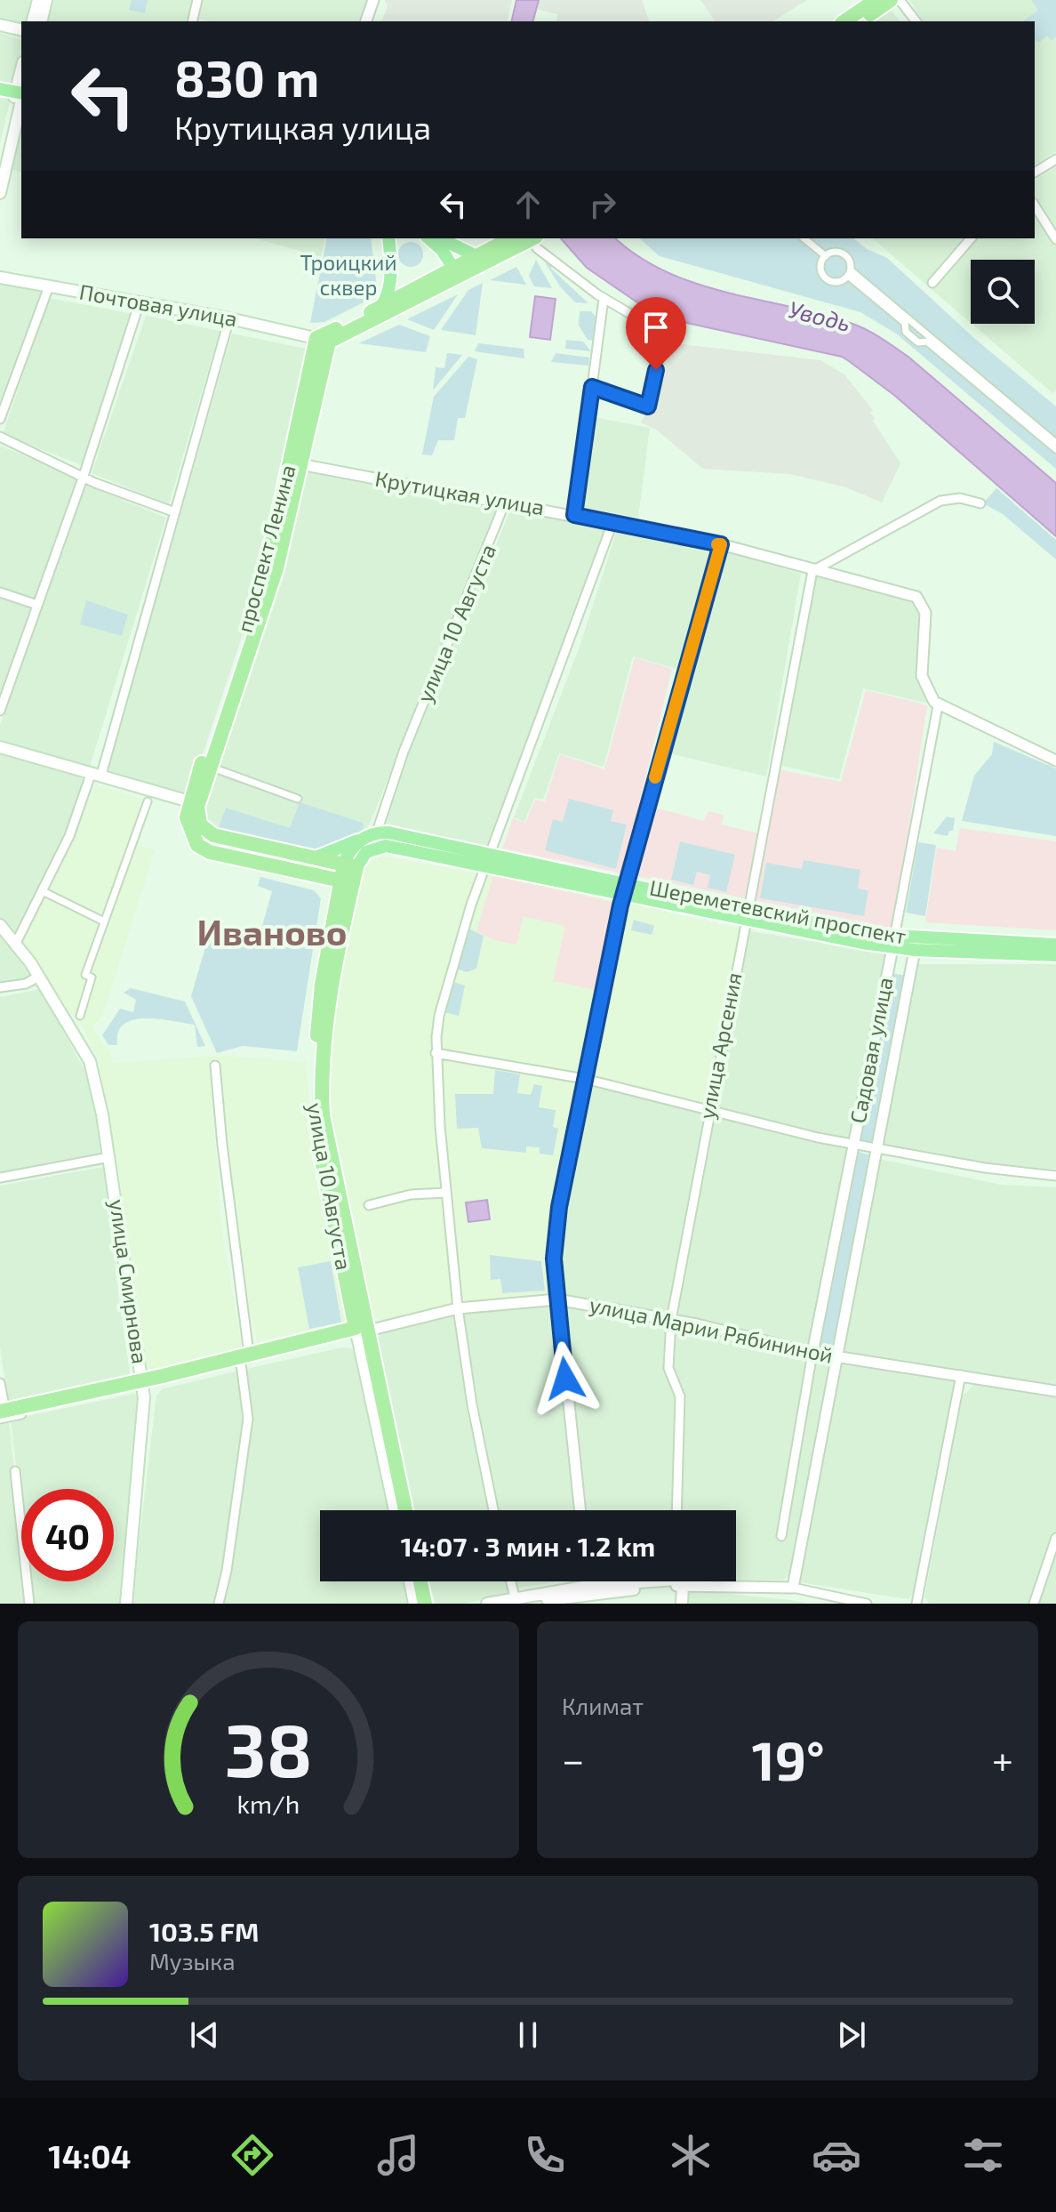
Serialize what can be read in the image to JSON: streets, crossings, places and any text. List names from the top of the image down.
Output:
{
  "streets": {
    "highway": ["проспект Ленина", "улица 10 Августа", "улица Марии Рябининой"],
    "main road": ["Почтовая улица", "Шереметевский проспект", "улица Смирнова"],
    "street": ["Крутицкая улица", "улица Арсения", "Садовая улица"]
  },
  "crossings": [
    ["Почтовая улица", "проспект Ленина"],
    ["Крутицкая улица", "проспект Ленина"],
    ["Крутицкая улица", "улица 10 Августа"],
    ["Крутицкая улица", "улица Арсения"],
    ["Крутицкая улица", "Садовая улица"],
    ["проспект Ленина", "улица 10 Августа"],
    ["улица 10 Августа", "Шереметевский проспект"],
    ["улица 10 Августа", "улица Марии Рябининой"],
    ["Шереметевский проспект", "улица Арсения"],
    ["Шереметевский проспект", "Садовая улица"],
    ["улица Арсения", "улица Марии Рябининой"],
    ["Садовая улица", "улица Марии Рябининой"],
    ["улица Смирнова", "улица Марии Рябининой"]
  ],
  "districts": ["Иваново"],
  "water": ["Уводь"],
  "parks": ["Троицкий сквер"],
  "page": {
    "turn": ["830 m", "Крутицкая улица"],
    "limit": "40",
    "trip": "14:07 · 3 мин · 1.2 km",
    "tile": "Климат",
    "heat": ["−", "19°", "+"],
    "song": ["103.5 FM", "Музыка"],
    "tabs": "14:04",
    "gauge": ["38", "km/h"]
  }
}
